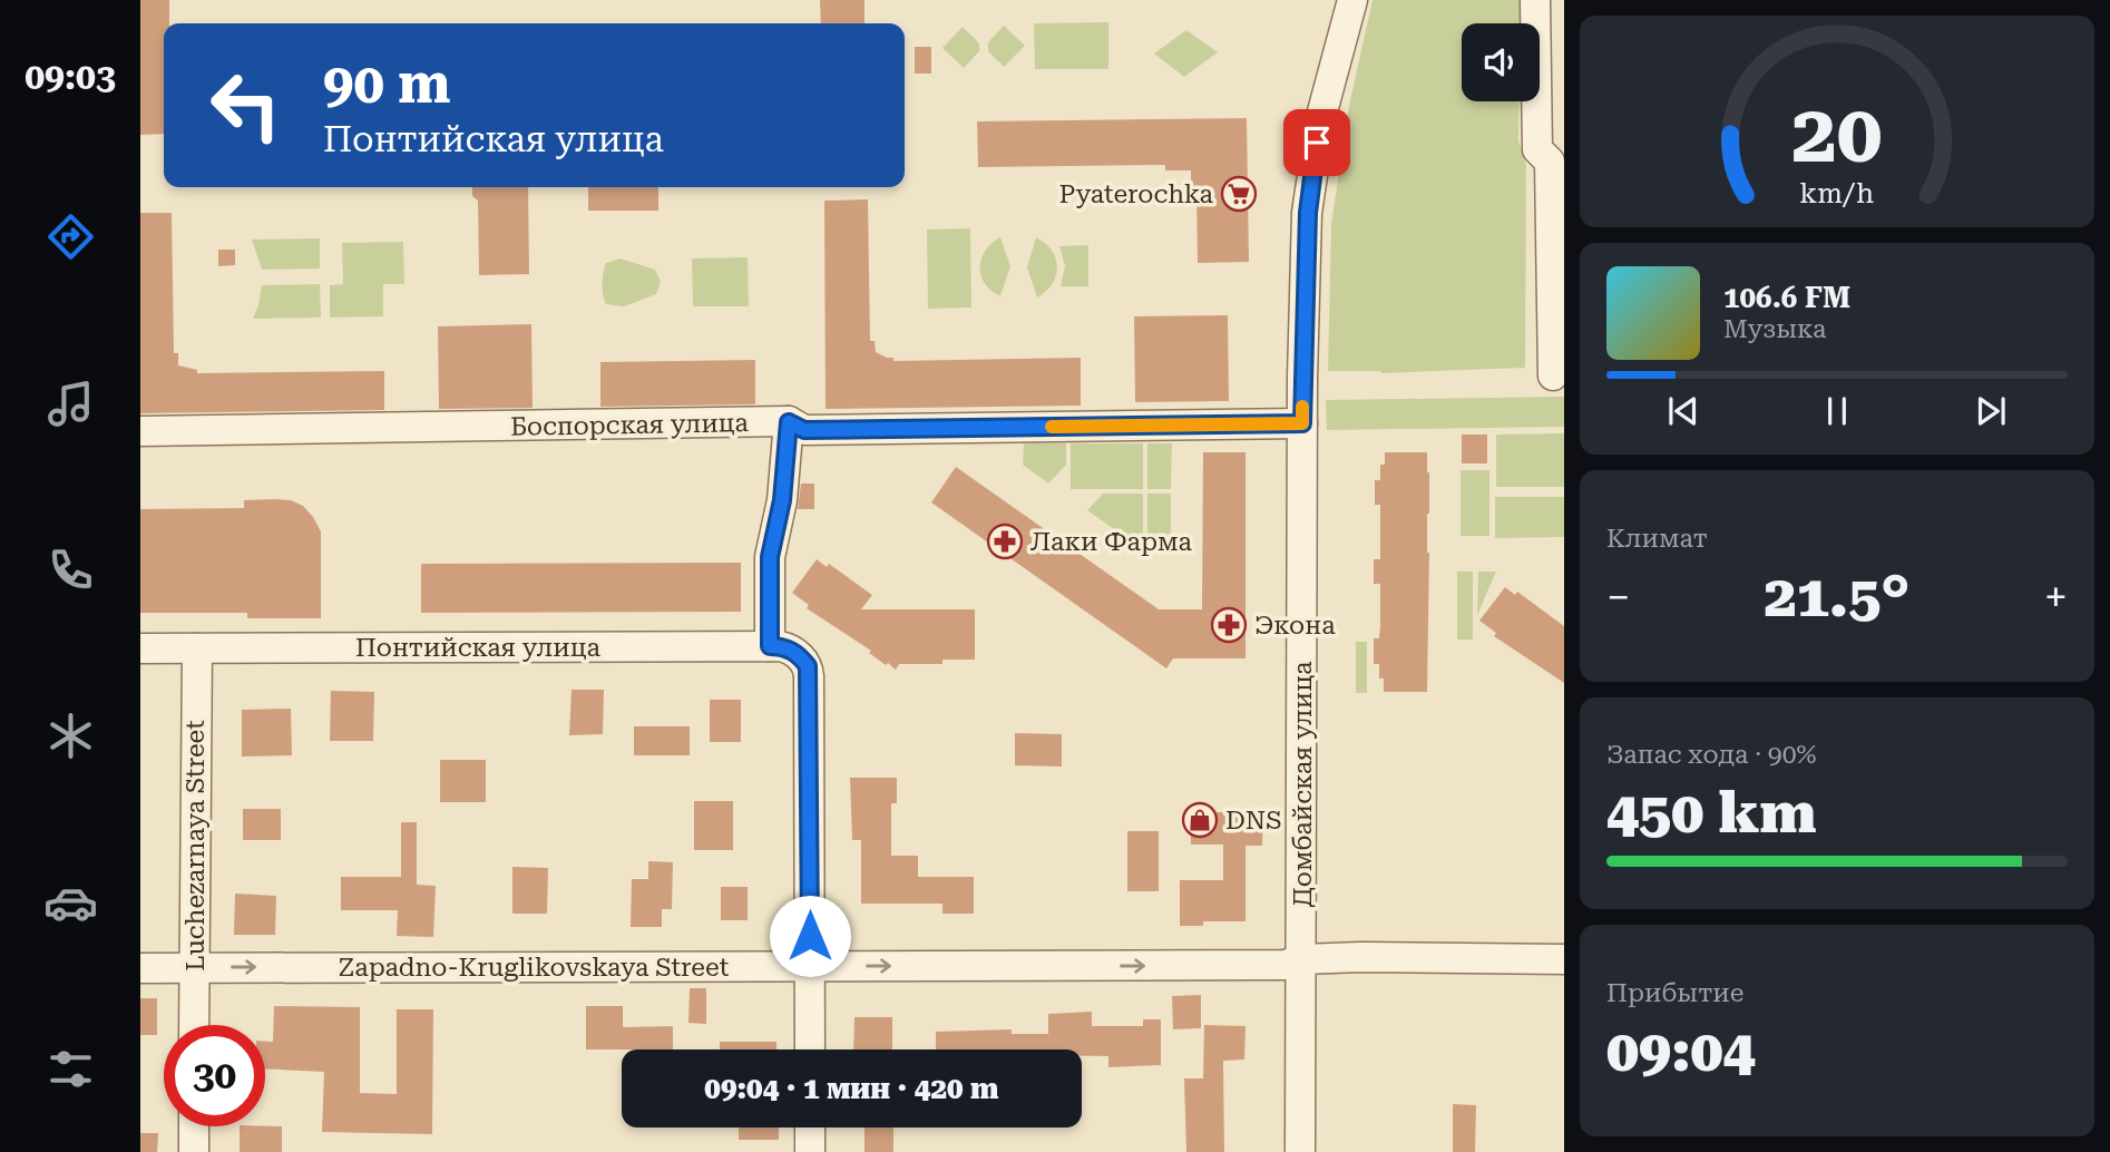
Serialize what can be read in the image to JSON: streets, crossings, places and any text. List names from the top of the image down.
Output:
{
  "streets": {
    "street": [
      "Боспорская улица",
      "Понтийская улица",
      "Домбайская улица",
      "Luchezarnaya Street",
      "Zapadno-Kruglikovskaya Street"
    ]
  },
  "crossings": [
    ["Боспорская улица", "Домбайская улица"],
    ["Понтийская улица", "Luchezarnaya Street"],
    ["Понтийская улица", "Zapadno-Kruglikovskaya Street"],
    ["Домбайская улица", "Zapadno-Kruglikovskaya Street"],
    ["Luchezarnaya Street", "Zapadno-Kruglikovskaya Street"]
  ],
  "one_way": ["Zapadno-Kruglikovskaya Street"],
  "places": {
    "supermarket": ["Pyaterochka"],
    "pharmacy": ["Лаки Фарма", "Экона"],
    "shop": ["DNS"]
  },
  "page": {
    "tabs": "09:03",
    "turn": ["90 m", "Понтийская улица"],
    "song": ["106.6 FM", "Музыка"],
    "tile": [
      "Климат",
      ["Запас хода · 90%", "450 km"],
      ["Прибытие", "09:04"]
    ],
    "heat": ["−", "21.5°", "+"],
    "limit": "30",
    "trip": "09:04 · 1 мин · 420 m",
    "gauge": ["20", "km/h"]
  }
}
